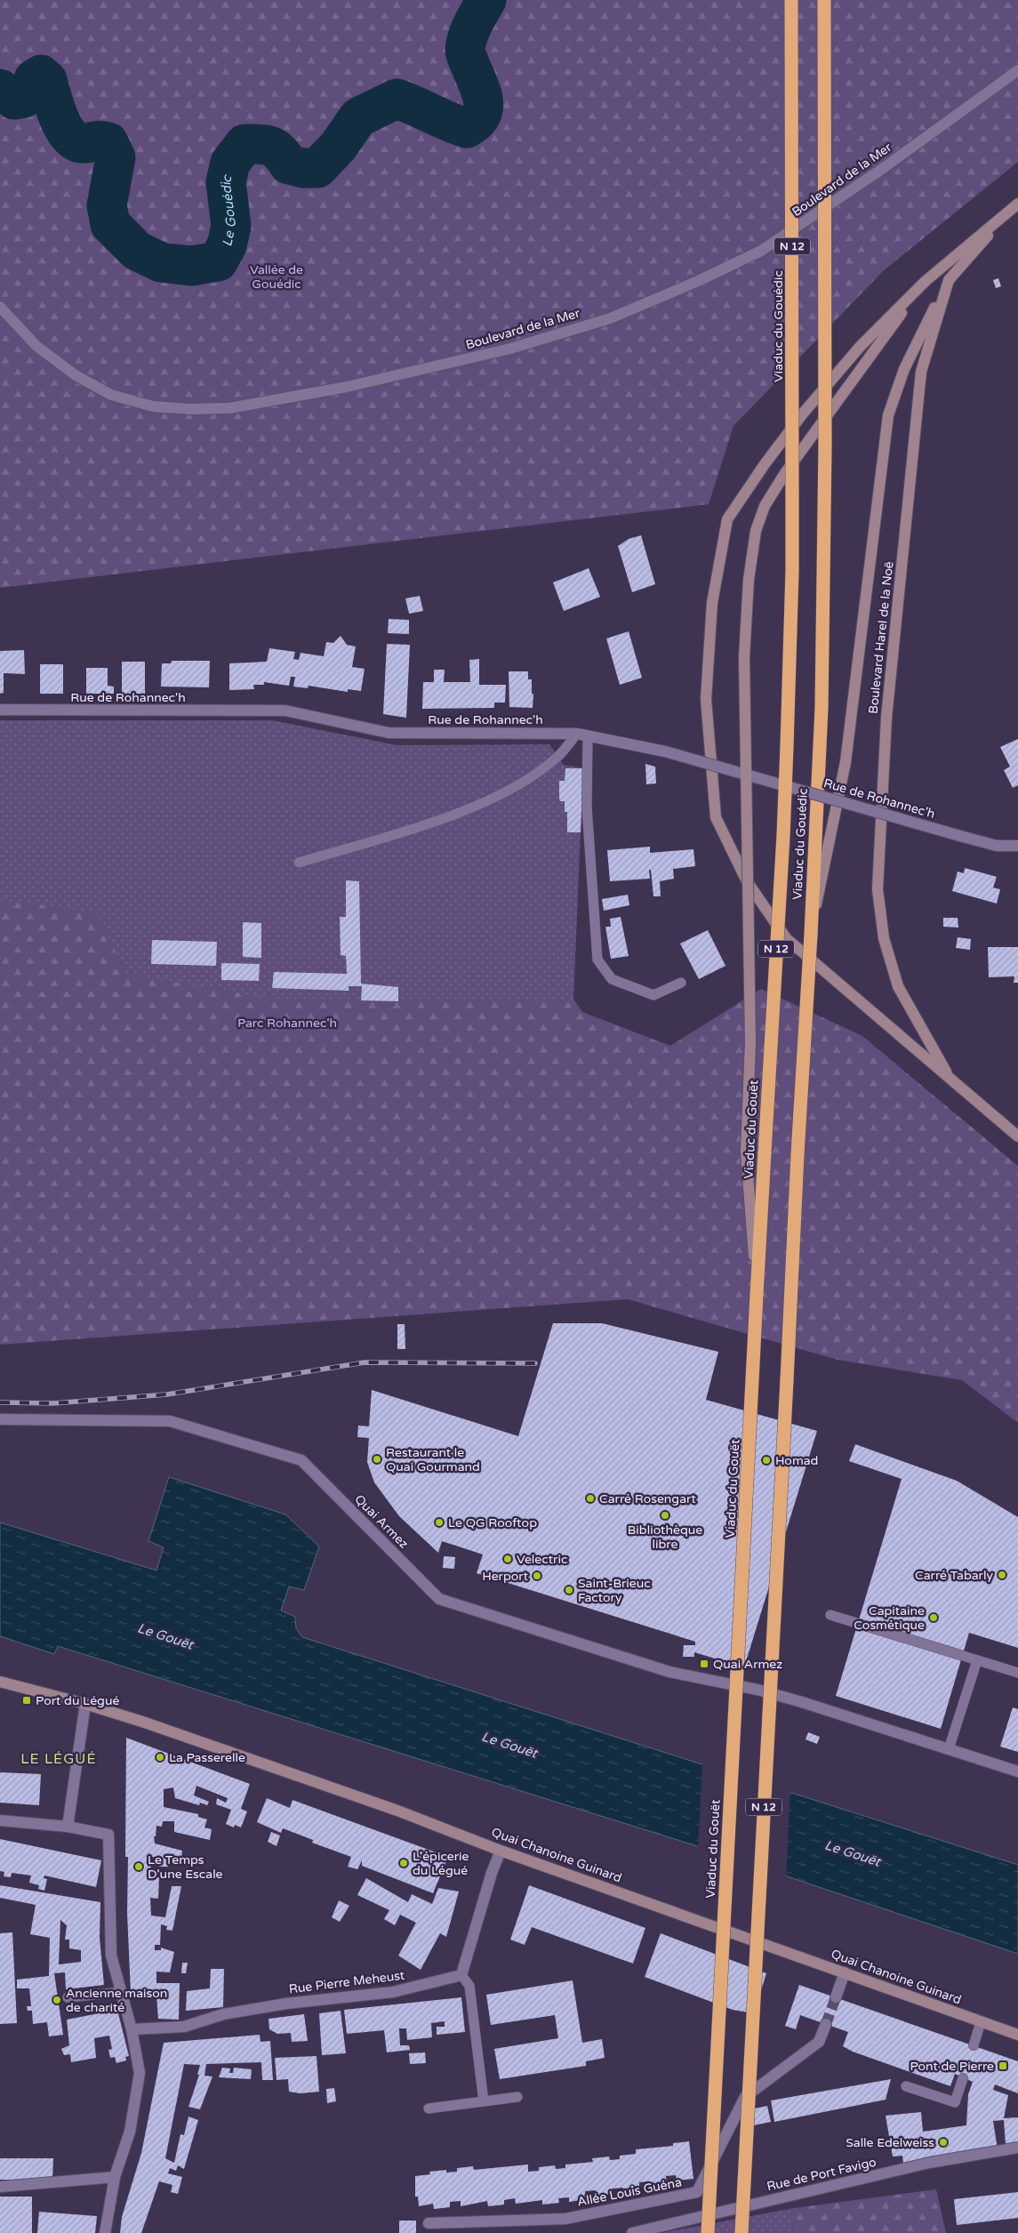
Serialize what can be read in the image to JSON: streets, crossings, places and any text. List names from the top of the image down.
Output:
{
  "streets": {
    "highway": ["N 12", "Viaduc du Gouédic", "Viaduc du Gouët"],
    "main road": ["Boulevard Harel de la Noë", "Quai Chanoine Guinard"],
    "street": [
      "Boulevard de la Mer",
      "Rue de Rohannec'h",
      "Quai Armez",
      "Rue Pierre Meheust",
      "Rue de Port Favigo",
      "Allée Louis Guéna"
    ]
  },
  "crossings": [
    ["N 12", "Viaduc du Gouédic"],
    ["Viaduc du Gouédic", "Viaduc du Gouët"]
  ],
  "districts": ["LE LÉGUÉ"],
  "water": ["Le Gouédic", "Le Gouët"],
  "parks": ["Vallée de Gouédic", "Parc Rohannec'h"],
  "places": {
    "other": [
      "Restaurant le Quai Gourmand",
      "Homad",
      "Carré Rosengart",
      "Bibliothèque libre",
      "Le QG Rooftop",
      "Velectric",
      "Carré Tabarly",
      "Herport",
      "Saint-Brieuc Factory",
      "Capitaine Cosmétique",
      "La Passerelle",
      "L'épicerie du Légué",
      "Le Temps D'une Escale",
      "Ancienne maison de charité",
      "Salle Edelweiss"
    ],
    "transit": ["Quai Armez", "Port du Légué", "Pont de Pierre"]
  }
}
